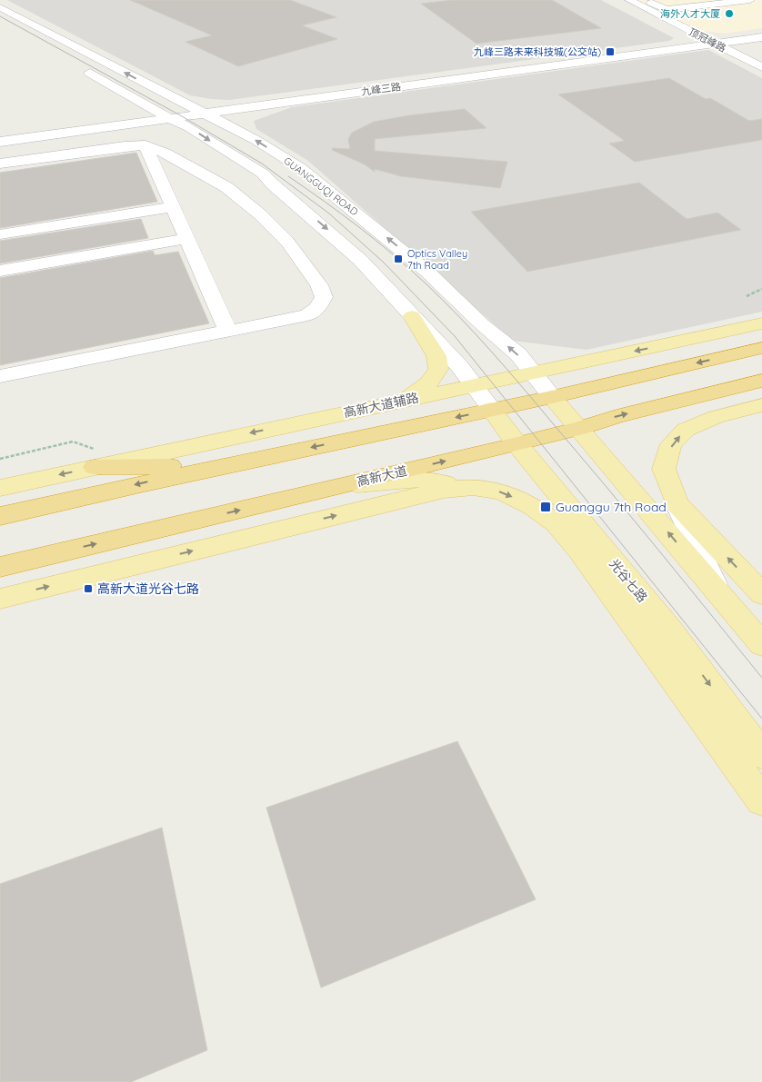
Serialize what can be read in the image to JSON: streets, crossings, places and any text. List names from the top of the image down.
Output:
{
  "streets": {
    "highway": ["高新大道"],
    "main road": ["高新大道辅路", "光谷七路"],
    "street": ["顶冠峰路", "九峰三路", "GUANGGUQI ROAD"]
  },
  "crossings": [
    ["顶冠峰路", "九峰三路"],
    ["九峰三路", "GUANGGUQI ROAD"],
    ["GUANGGUQI ROAD", "高新大道辅路"],
    ["高新大道", "光谷七路"]
  ],
  "places": {
    "other": ["海外人才大厦"],
    "transit": [
      "九峰三路未来科技城(公交站)",
      "Optics Valley 7th Road",
      "Guanggu 7th Road",
      "高新大道光谷七路"
    ]
  }
}
